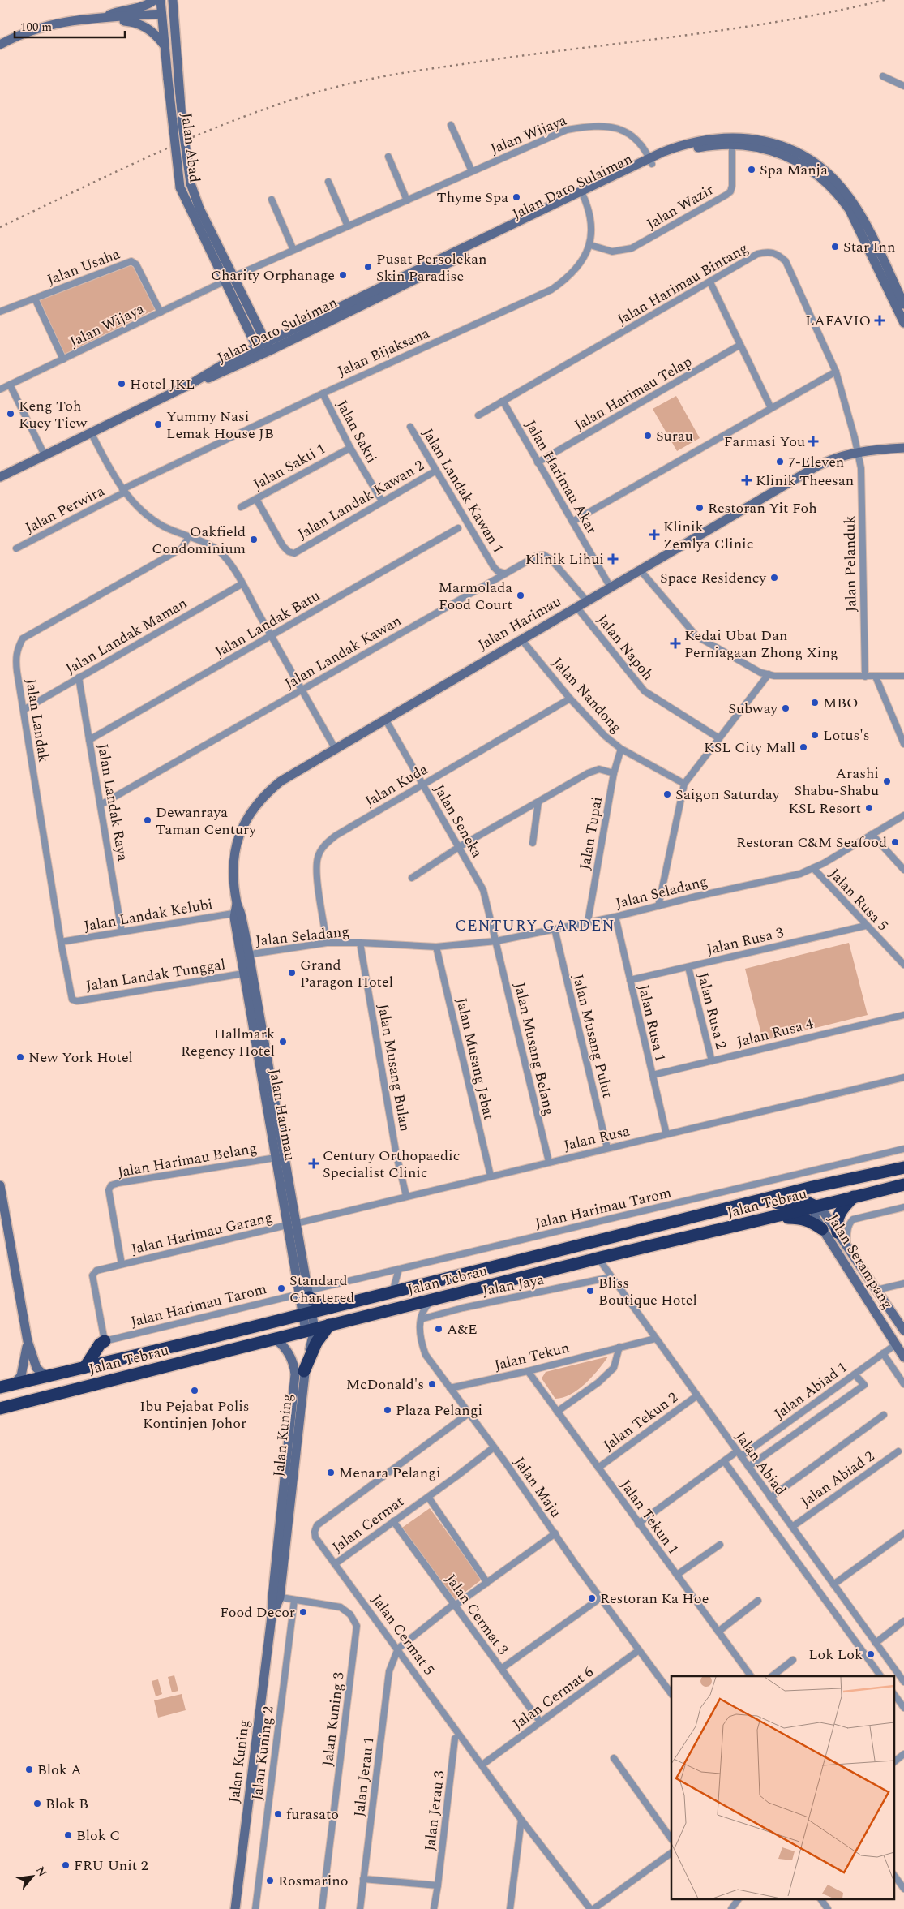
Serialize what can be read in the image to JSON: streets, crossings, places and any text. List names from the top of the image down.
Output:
{
  "streets": {
    "highway": ["Jalan Tebrau"],
    "street": [
      "Jalan Wijaya",
      "Jalan Abad",
      "Jalan Dato Sulaiman",
      "Jalan Wazir",
      "Jalan Usaha",
      "Jalan Harimau Bintang",
      "Jalan Bijaksana",
      "Jalan Harimau Telap",
      "Jalan Sakti",
      "Jalan Sakti 1",
      "Jalan Harimau Akar",
      "Jalan Landak Kawan 1",
      "Jalan Landak Kawan 2",
      "Jalan Perwira",
      "Jalan Pelanduk",
      "Jalan Harimau",
      "Jalan Landak Batu",
      "Jalan Landak Maman",
      "Jalan Napoh",
      "Jalan Landak Kawan",
      "Jalan Nandong",
      "Jalan Landak",
      "Jalan Kuda",
      "Jalan Landak Raya",
      "Jalan Seneka",
      "Jalan Tupai",
      "Jalan Seladang",
      "Jalan Rusa 5",
      "Jalan Landak Kelubi",
      "Jalan Rusa 3",
      "Jalan Landak Tunggal",
      "Jalan Rusa 2",
      "Jalan Rusa 1",
      "Jalan Rusa 4",
      "Jalan Musang Pulut",
      "Jalan Musang Belang",
      "Jalan Musang Jebat",
      "Jalan Musang Bulan",
      "Jalan Rusa",
      "Jalan Harimau Belang",
      "Jalan Harimau Tarom",
      "Jalan Harimau Garang",
      "Jalan Serampang",
      "Jalan Jaya",
      "Jalan Tekun",
      "Jalan Abiad 1",
      "Jalan Tekun 2",
      "Jalan Kuning",
      "Jalan Abiad",
      "Jalan Abiad 2",
      "Jalan Maju",
      "Jalan Tekun 1",
      "Jalan Cermat",
      "Jalan Cermat 3",
      "Jalan Cermat 5",
      "Jalan Cermat 6",
      "Jalan Kuning 3",
      "Jalan Kuning 2",
      "Jalan Jerau 1",
      "Jalan Jerau 3"
    ]
  },
  "crossings": [
    ["Jalan Wijaya", "Jalan Abad"],
    ["Jalan Wijaya", "Jalan Dato Sulaiman"],
    ["Jalan Wijaya", "Jalan Usaha"],
    ["Jalan Abad", "Jalan Dato Sulaiman"],
    ["Jalan Dato Sulaiman", "Jalan Wazir"],
    ["Jalan Dato Sulaiman", "Jalan Bijaksana"],
    ["Jalan Dato Sulaiman", "Jalan Perwira"],
    ["Jalan Wazir", "Jalan Bijaksana"],
    ["Jalan Harimau Bintang", "Jalan Harimau Akar"],
    ["Jalan Harimau Bintang", "Jalan Pelanduk"],
    ["Jalan Harimau Bintang", "Jalan Harimau"],
    ["Jalan Bijaksana", "Jalan Sakti"],
    ["Jalan Bijaksana", "Jalan Perwira"],
    ["Jalan Harimau Telap", "Jalan Harimau Akar"],
    ["Jalan Sakti", "Jalan Sakti 1"],
    ["Jalan Sakti", "Jalan Landak Kawan 2"],
    ["Jalan Sakti 1", "Jalan Landak Kawan 2"],
    ["Jalan Harimau Akar", "Jalan Harimau"],
    ["Jalan Landak Kawan 1", "Jalan Landak Kawan 2"],
    ["Jalan Landak Kawan 1", "Jalan Landak Kawan"],
    ["Jalan Perwira", "Jalan Harimau"],
    ["Jalan Perwira", "Jalan Landak Batu"],
    ["Jalan Perwira", "Jalan Landak Maman"],
    ["Jalan Perwira", "Jalan Landak Kawan"],
    ["Jalan Perwira", "Jalan Landak"],
    ["Jalan Pelanduk", "Jalan Harimau"],
    ["Jalan Harimau", "Jalan Napoh"],
    ["Jalan Harimau", "Jalan Landak Kawan"],
    ["Jalan Harimau", "Jalan Nandong"],
    ["Jalan Harimau", "Jalan Seneka"],
    ["Jalan Harimau", "Jalan Seladang"],
    ["Jalan Harimau", "Jalan Landak Kelubi"],
    ["Jalan Harimau", "Jalan Landak Tunggal"],
    ["Jalan Harimau", "Jalan Rusa"],
    ["Jalan Harimau", "Jalan Harimau Belang"],
    ["Jalan Harimau", "Jalan Tebrau"],
    ["Jalan Harimau", "Jalan Harimau Tarom"],
    ["Jalan Harimau", "Jalan Harimau Garang"],
    ["Jalan Harimau", "Jalan Kuning"],
    ["Jalan Landak Batu", "Jalan Landak Raya"],
    ["Jalan Landak Maman", "Jalan Landak"],
    ["Jalan Landak Maman", "Jalan Landak Raya"],
    ["Jalan Landak Kawan", "Jalan Landak Raya"],
    ["Jalan Nandong", "Jalan Kuda"],
    ["Jalan Nandong", "Jalan Tupai"],
    ["Jalan Landak", "Jalan Landak Kelubi"],
    ["Jalan Landak", "Jalan Landak Tunggal"],
    ["Jalan Kuda", "Jalan Seneka"],
    ["Jalan Kuda", "Jalan Seladang"],
    ["Jalan Landak Raya", "Jalan Landak Kelubi"],
    ["Jalan Seneka", "Jalan Seladang"],
    ["Jalan Seneka", "Jalan Musang Belang"],
    ["Jalan Tupai", "Jalan Seladang"],
    ["Jalan Seladang", "Jalan Rusa 5"],
    ["Jalan Seladang", "Jalan Rusa 1"],
    ["Jalan Seladang", "Jalan Musang Pulut"],
    ["Jalan Seladang", "Jalan Musang Belang"],
    ["Jalan Seladang", "Jalan Musang Jebat"],
    ["Jalan Seladang", "Jalan Musang Bulan"],
    ["Jalan Rusa 5", "Jalan Rusa 3"],
    ["Jalan Rusa 3", "Jalan Rusa 2"],
    ["Jalan Rusa 3", "Jalan Rusa 1"],
    ["Jalan Rusa 2", "Jalan Rusa 4"],
    ["Jalan Rusa 1", "Jalan Rusa 4"],
    ["Jalan Rusa 1", "Jalan Rusa"],
    ["Jalan Musang Pulut", "Jalan Rusa"],
    ["Jalan Musang Belang", "Jalan Rusa"],
    ["Jalan Musang Jebat", "Jalan Rusa"],
    ["Jalan Musang Bulan", "Jalan Rusa"],
    ["Jalan Rusa", "Jalan Harimau Garang"],
    ["Jalan Harimau Belang", "Jalan Harimau Garang"],
    ["Jalan Tebrau", "Jalan Serampang"],
    ["Jalan Tebrau", "Jalan Kuning"],
    ["Jalan Tebrau", "Jalan Abiad"],
    ["Jalan Harimau Tarom", "Jalan Harimau Garang"],
    ["Jalan Serampang", "Jalan Abiad 1"],
    ["Jalan Jaya", "Jalan Abiad"],
    ["Jalan Jaya", "Jalan Maju"],
    ["Jalan Tekun", "Jalan Abiad"],
    ["Jalan Tekun", "Jalan Maju"],
    ["Jalan Tekun", "Jalan Tekun 1"],
    ["Jalan Abiad 1", "Jalan Abiad"],
    ["Jalan Abiad 1", "Jalan Tekun 1"],
    ["Jalan Tekun 2", "Jalan Abiad"],
    ["Jalan Tekun 2", "Jalan Tekun 1"],
    ["Jalan Kuning", "Jalan Kuning 3"],
    ["Jalan Abiad", "Jalan Abiad 2"],
    ["Jalan Maju", "Jalan Cermat"],
    ["Jalan Maju", "Jalan Cermat 5"],
    ["Jalan Maju", "Jalan Cermat 6"],
    ["Jalan Cermat", "Jalan Cermat 3"],
    ["Jalan Cermat", "Jalan Cermat 5"],
    ["Jalan Cermat 3", "Jalan Cermat 6"],
    ["Jalan Cermat 5", "Jalan Cermat 6"],
    ["Jalan Cermat 5", "Jalan Jerau 1"],
    ["Jalan Kuning 3", "Jalan Kuning 2"]
  ],
  "districts": ["CENTURY GARDEN"],
  "places": {
    "other": [
      "Spa Manja",
      "Thyme Spa",
      "Star Inn",
      "Pusat Persolekan Skin Paradise",
      "Charity Orphanage",
      "Hotel JKL",
      "Keng Toh Kuey Tiew",
      "Yummy Nasi Lemak House JB",
      "Surau",
      "7-Eleven",
      "Restoran Yit Foh",
      "Oakfield Condominium",
      "Space Residency",
      "Marmolada Food Court",
      "MBO",
      "Subway",
      "Lotus's",
      "KSL City Mall",
      "Arashi Shabu-Shabu",
      "Saigon Saturday",
      "KSL Resort",
      "Dewanraya Taman Century",
      "Restoran C&M Seafood",
      "Grand Paragon Hotel",
      "Hallmark Regency Hotel",
      "New York Hotel",
      "Standard Chartered",
      "Bliss Boutique Hotel",
      "A&E",
      "McDonald's",
      "Ibu Pejabat Polis Kontinjen Johor",
      "Plaza Pelangi",
      "Menara Pelangi",
      "Restoran Ka Hoe",
      "Food Decor",
      "Lok Lok",
      "Blok A",
      "Blok B",
      "furasato",
      "Blok C",
      "FRU Unit 2",
      "Rosmarino"
    ],
    "health": [
      "LAFAVIO",
      "Farmasi You",
      "Klinik Theesan",
      "Klinik Zemlya Clinic",
      "Klinik Lihui",
      "Kedai Ubat Dan Perniagaan Zhong Xing",
      "Century Orthopaedic Specialist Clinic"
    ]
  },
  "scale_bar": "100 m",
  "north": "top right"
}
